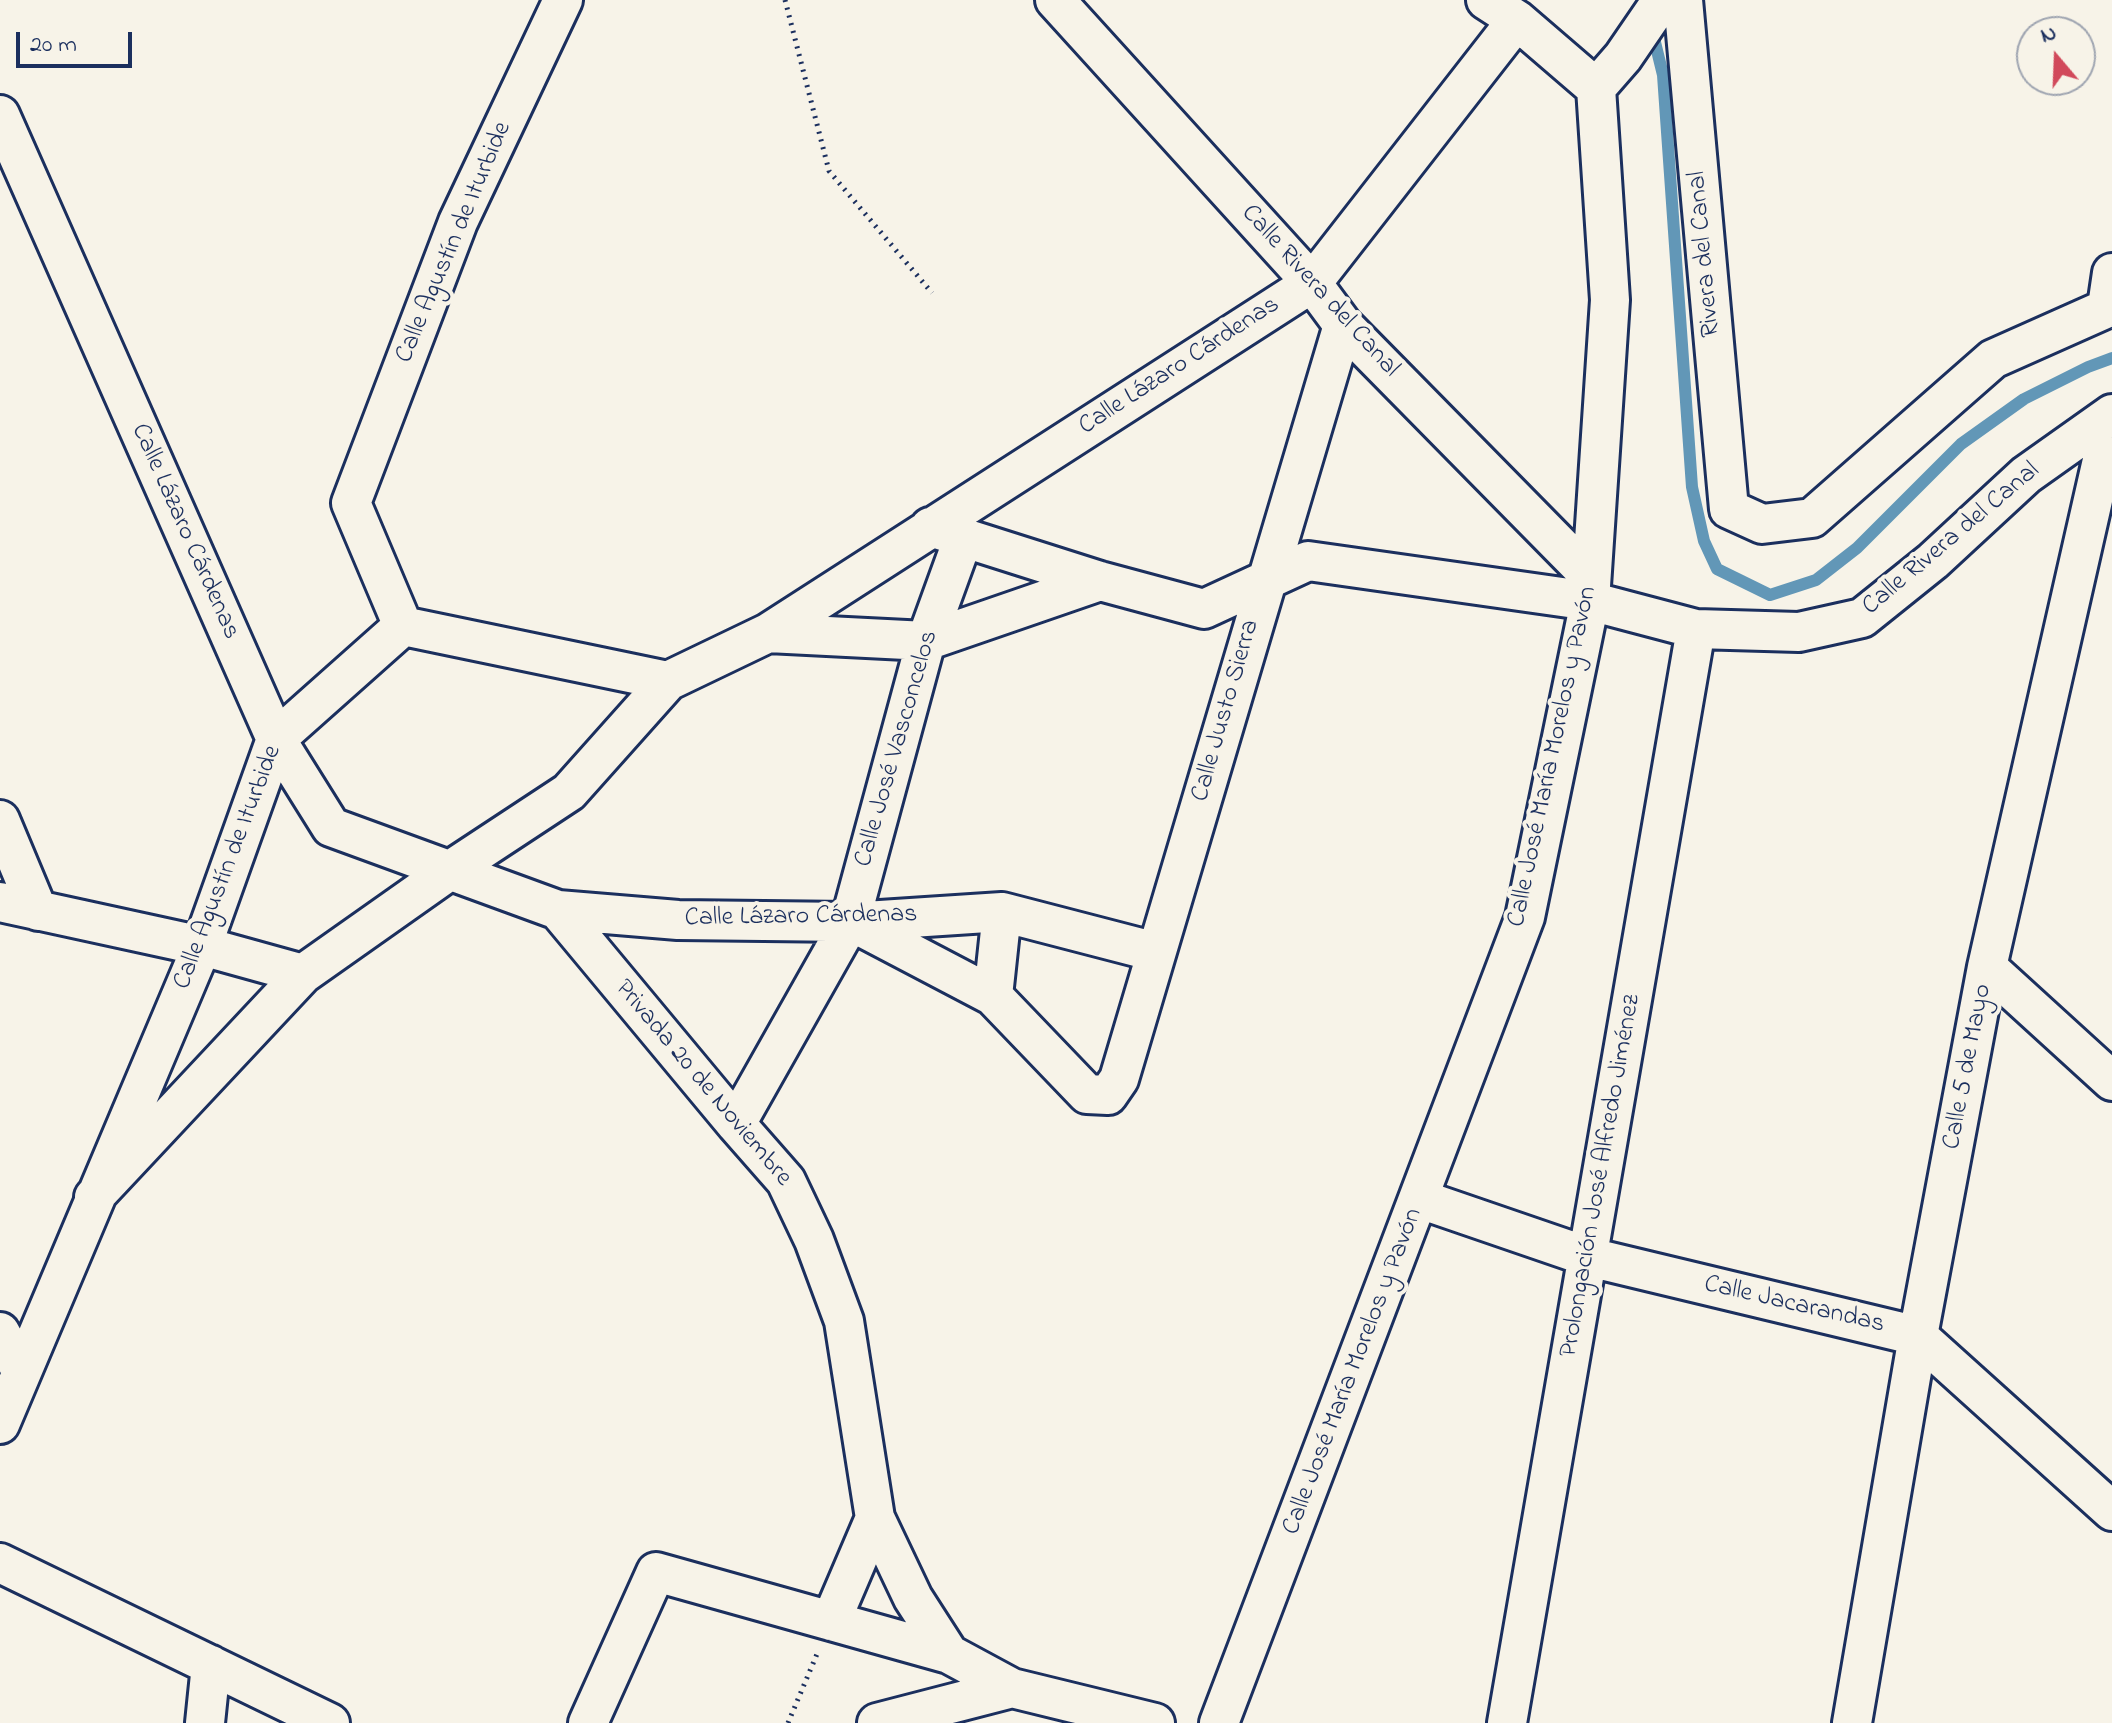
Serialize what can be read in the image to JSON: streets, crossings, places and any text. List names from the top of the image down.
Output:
{
  "streets": {
    "street": [
      "Calle Agustín de Iturbide",
      "Rivera del Canal",
      "Calle Rivera del Canal",
      "Calle Lázaro Cárdenas",
      "Calle Justo Sierra",
      "Calle José Vasconcelos",
      "Calle José María Morelos y Pavón",
      "Calle 5 de Mayo",
      "Privada 20 de Noviembre",
      "Prolongación José Alfredo Jiménez",
      "Calle Jacarandas"
    ]
  },
  "crossings": [
    ["Calle Agustín de Iturbide", "Calle Lázaro Cárdenas"],
    ["Calle Rivera del Canal", "Calle Lázaro Cárdenas"],
    ["Calle Rivera del Canal", "Calle Justo Sierra"],
    ["Calle Rivera del Canal", "Calle José María Morelos y Pavón"],
    ["Calle Rivera del Canal", "Calle 5 de Mayo"],
    ["Calle Rivera del Canal", "Prolongación José Alfredo Jiménez"],
    ["Calle Lázaro Cárdenas", "Calle Justo Sierra"],
    ["Calle Lázaro Cárdenas", "Calle José Vasconcelos"],
    ["Calle Lázaro Cárdenas", "Privada 20 de Noviembre"],
    ["Calle José Vasconcelos", "Privada 20 de Noviembre"],
    ["Calle José María Morelos y Pavón", "Calle Jacarandas"],
    ["Calle 5 de Mayo", "Calle Jacarandas"],
    ["Prolongación José Alfredo Jiménez", "Calle Jacarandas"]
  ],
  "scale_bar": "20 m",
  "north": "top"
}
